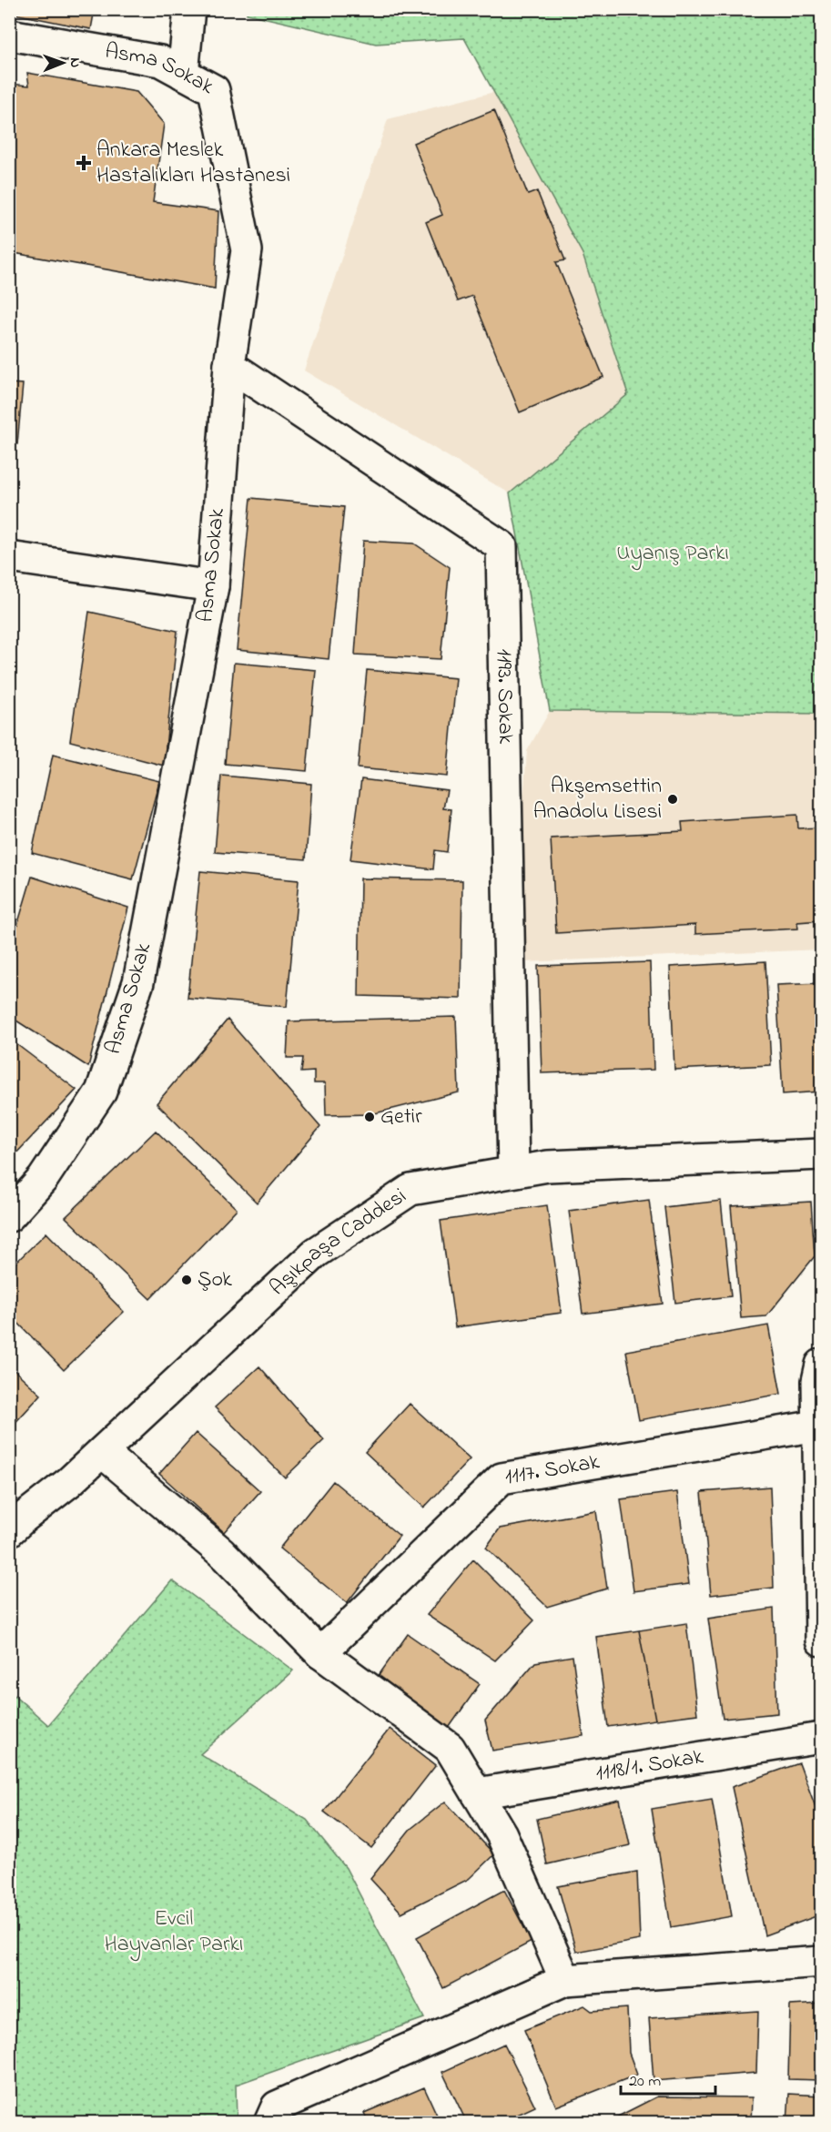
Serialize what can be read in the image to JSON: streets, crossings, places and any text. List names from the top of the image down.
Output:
{
  "streets": {
    "street": [
      "Asma Sokak",
      "1193. Sokak",
      "Aşıkpaşa Caddesi",
      "1117. Sokak",
      "1118/1. Sokak"
    ]
  },
  "crossings": [
    ["Asma Sokak", "1193. Sokak"],
    ["1193. Sokak", "Aşıkpaşa Caddesi"]
  ],
  "parks": ["Uyanış Parkı", "Evcil Hayvanlar Parkı"],
  "places": {
    "health": ["Ankara Meslek Hastalıkları Hastanesi"],
    "other": ["Akşemsettin Anadolu Lisesi", "Getir", "Şok"]
  },
  "scale_bar": "20 m",
  "north": "right"
}
